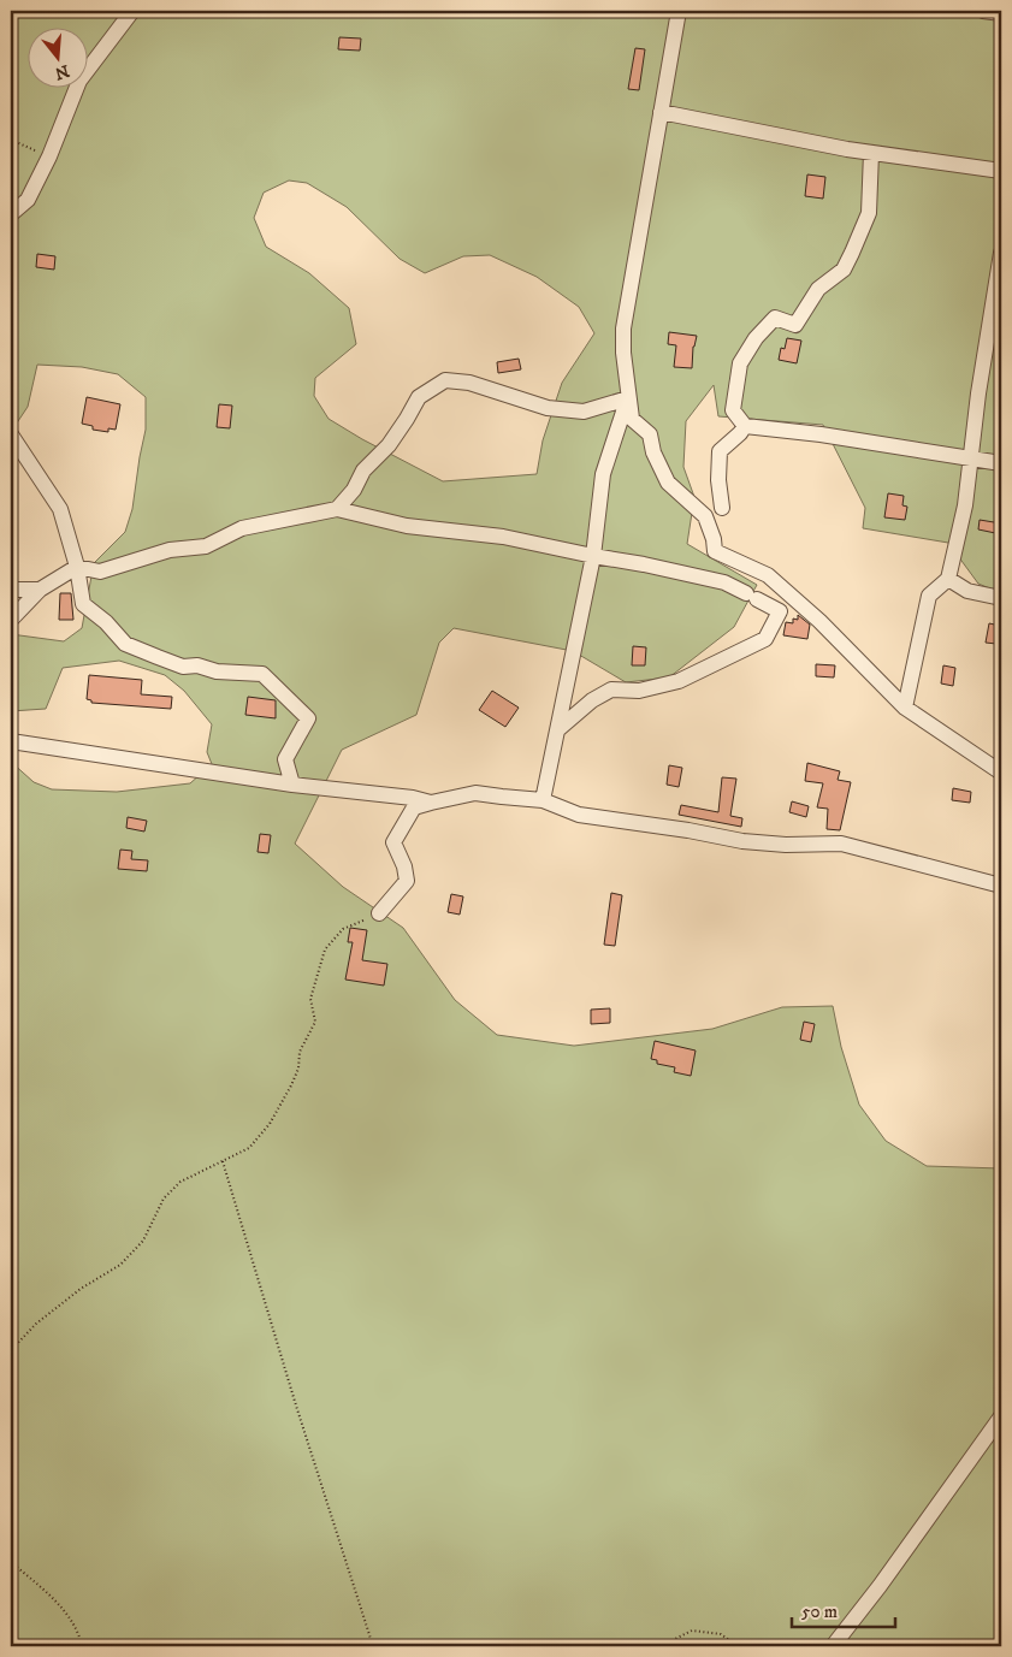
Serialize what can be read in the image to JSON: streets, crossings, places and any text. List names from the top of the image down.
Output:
{
  "scale_bar": "50 m",
  "north": "bottom"
}
